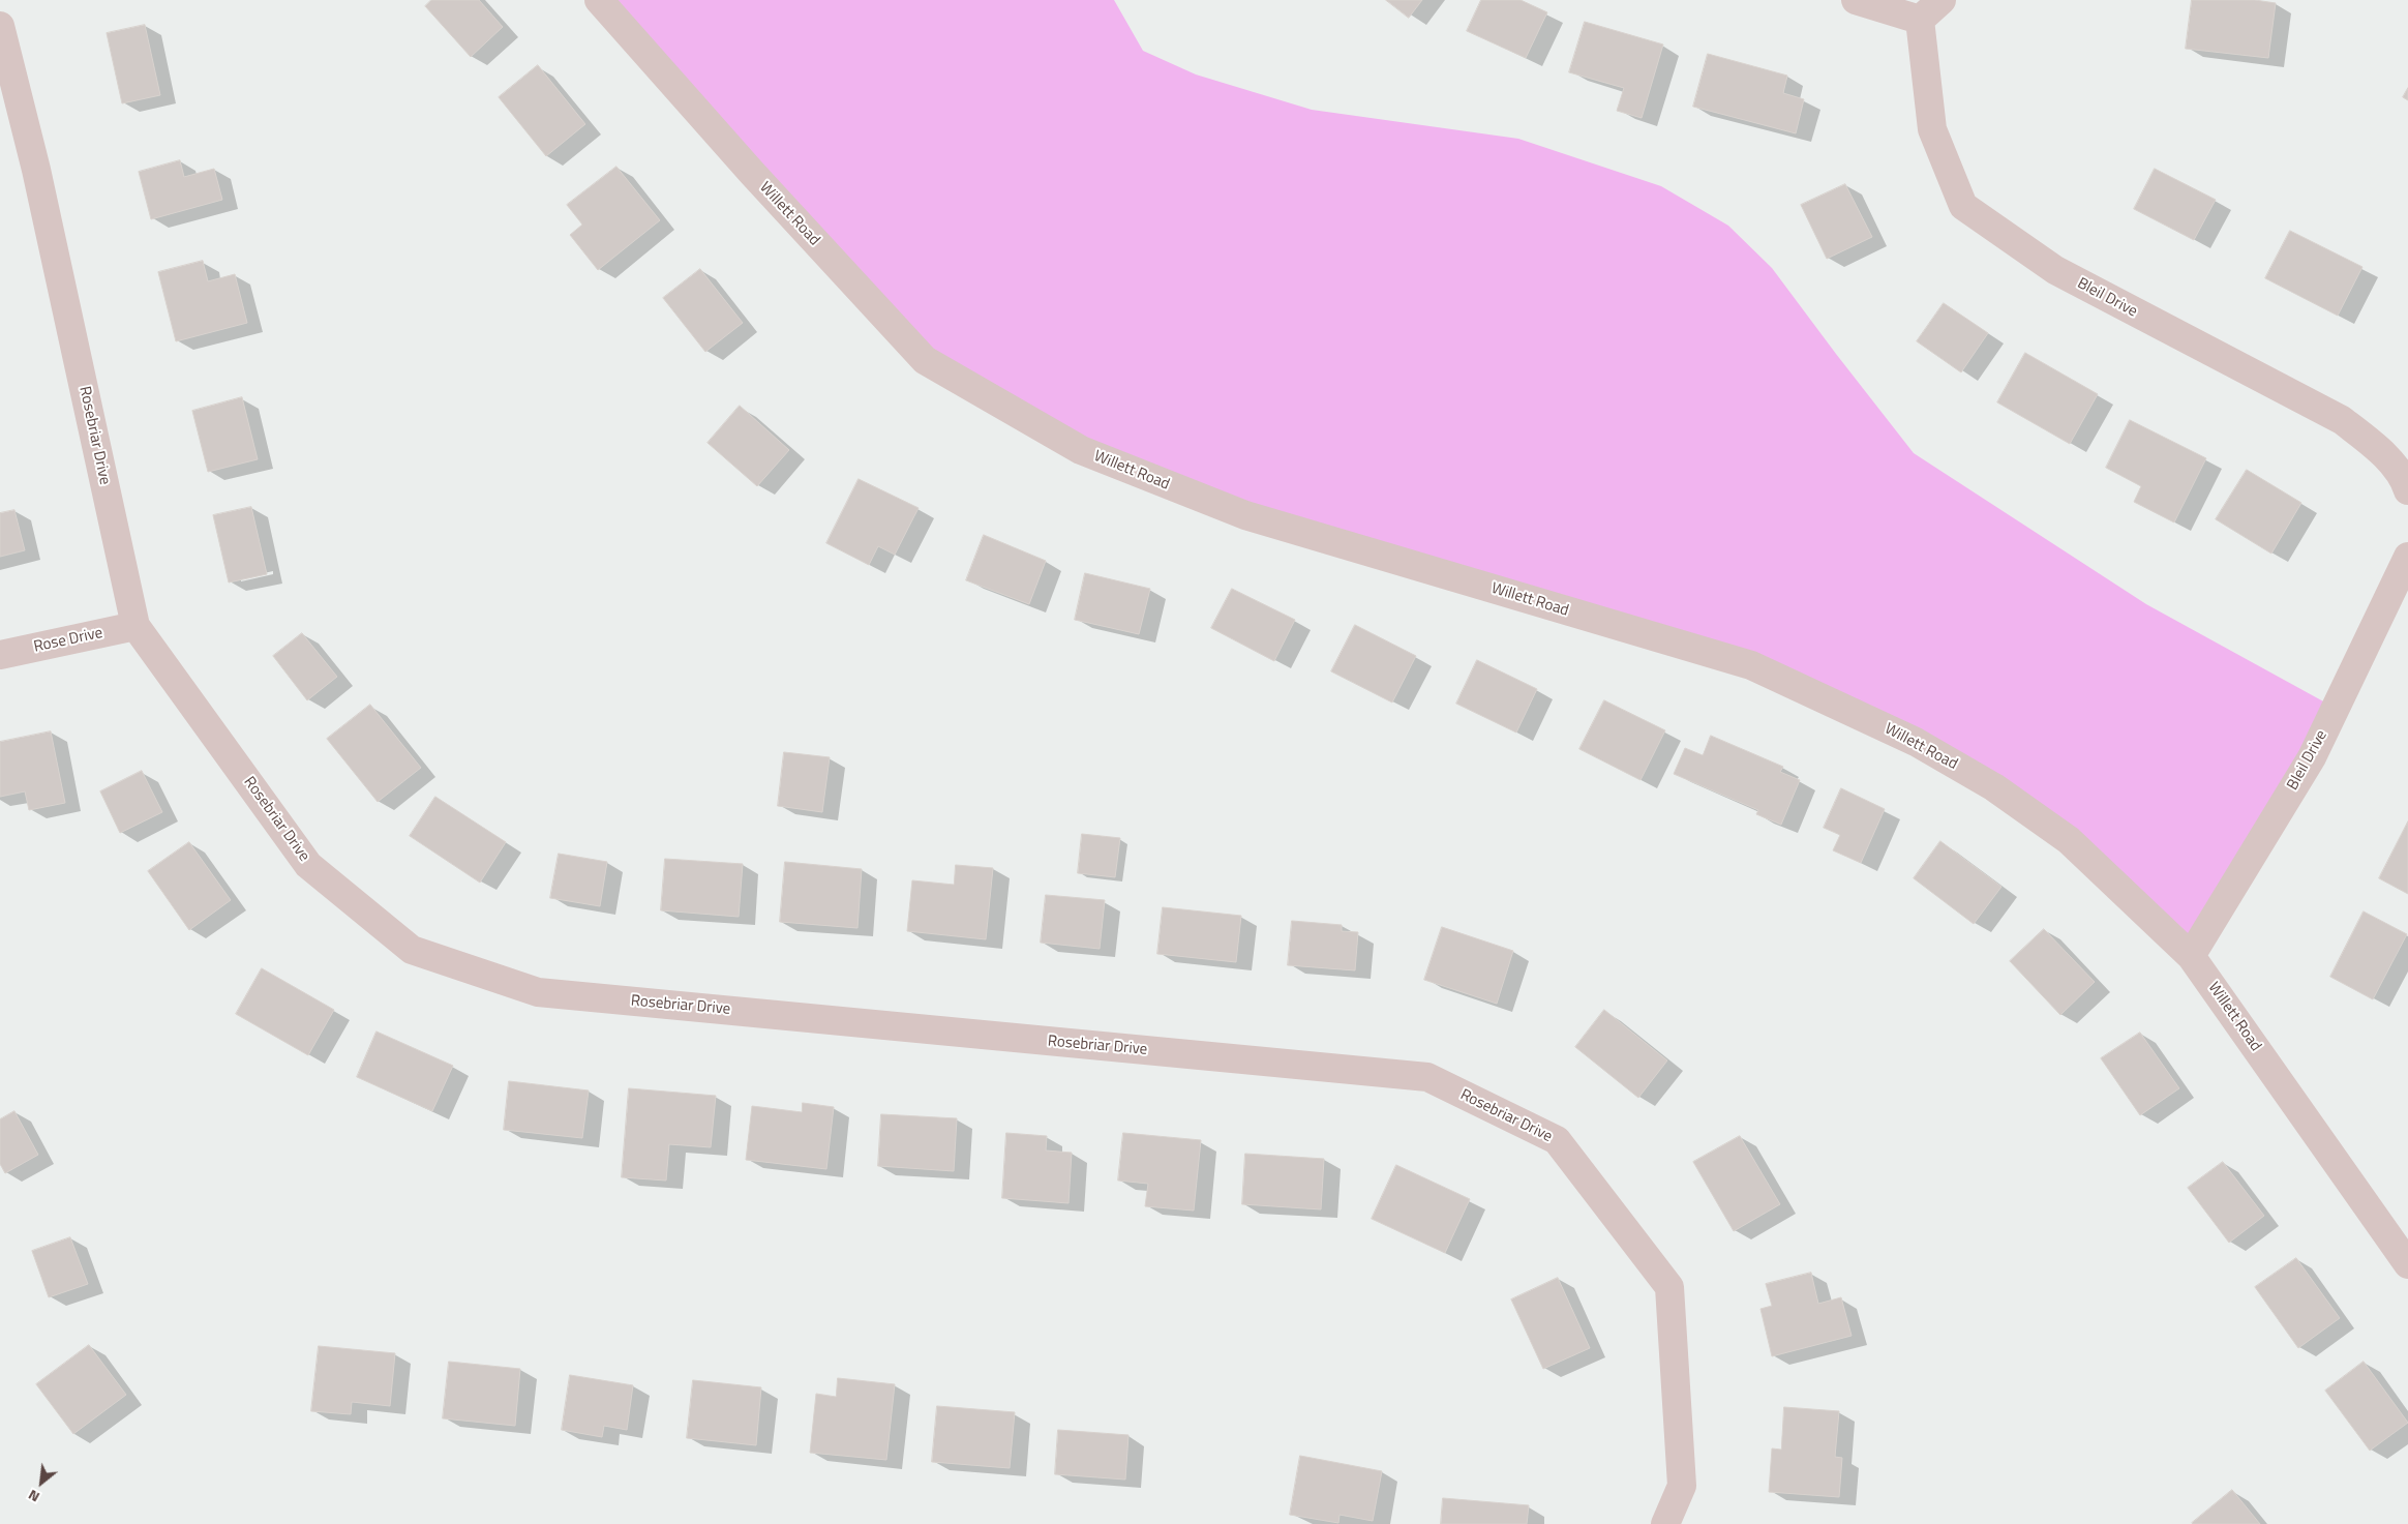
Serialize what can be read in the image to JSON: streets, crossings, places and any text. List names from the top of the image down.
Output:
{
  "streets": {
    "street": [
      "Willett Road",
      "Bleil Drive",
      "Rosebriar Drive",
      "Rose Drive"
    ]
  },
  "crossings": [
    ["Willett Road", "Bleil Drive"],
    ["Rosebriar Drive", "Rose Drive"]
  ],
  "north": "bottom left"
}
